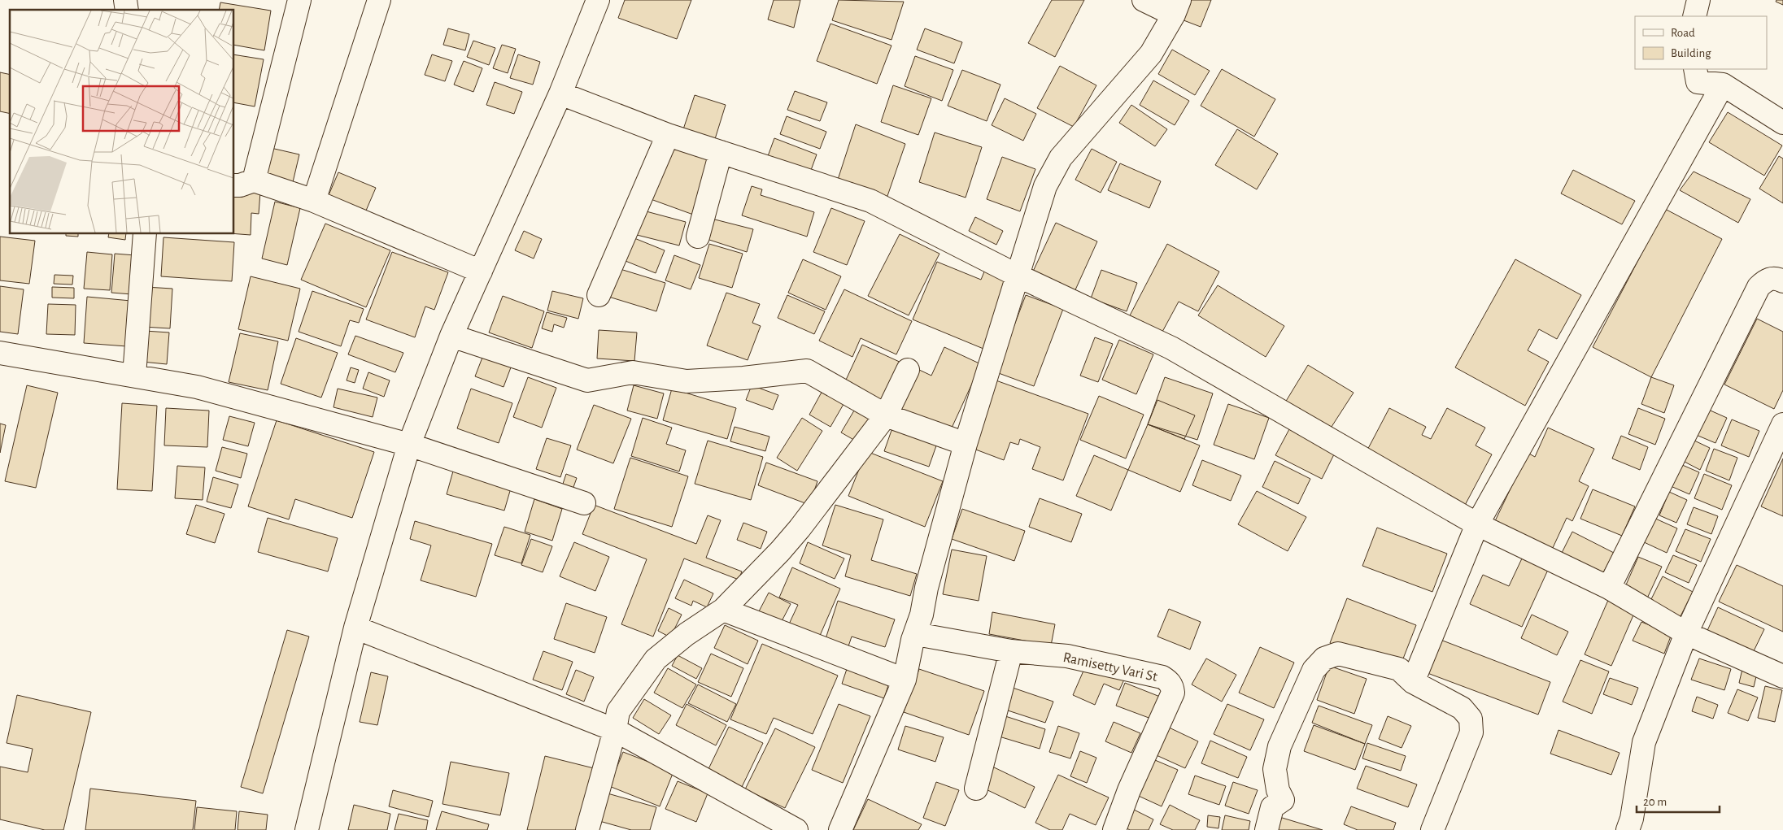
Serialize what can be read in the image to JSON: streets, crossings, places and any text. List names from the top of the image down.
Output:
{
  "streets": {
    "street": ["Ramisetty Vari St"]
  },
  "legend": ["Road", "Building"],
  "scale_bar": "20 m"
}
